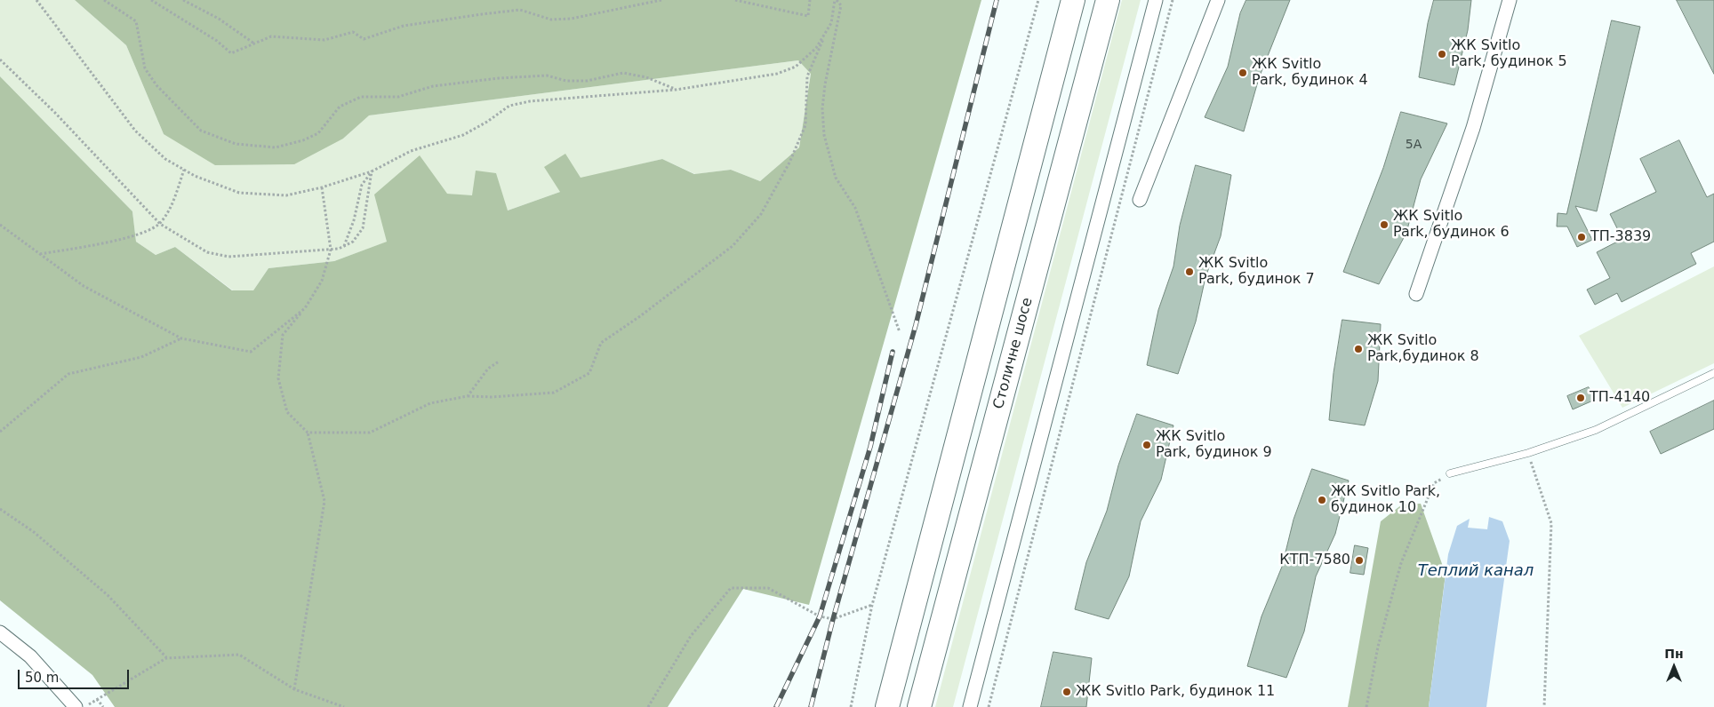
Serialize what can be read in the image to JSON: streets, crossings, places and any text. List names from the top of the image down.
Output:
{
  "streets": {
    "highway": ["Столичне шосе"]
  },
  "water": ["Теплий канал"],
  "places": [
    "ЖК Svitlo Park, будинок 5",
    "ЖК Svitlo Park, будинок 4",
    "ЖК Svitlo Park, будинок 6",
    "ТП-3839",
    "ЖК Svitlo Park, будинок 7",
    "ЖК Svitlo Park,будинок 8",
    "ТП-4140",
    "ЖК Svitlo Park, будинок 9",
    "ЖК Svitlo Park, будинок 10",
    "КТП-7580",
    "ЖК Svitlo Park, будинок 11"
  ],
  "house_numbers": ["5А"],
  "scale_bar": "50 m",
  "north": "top"
}
